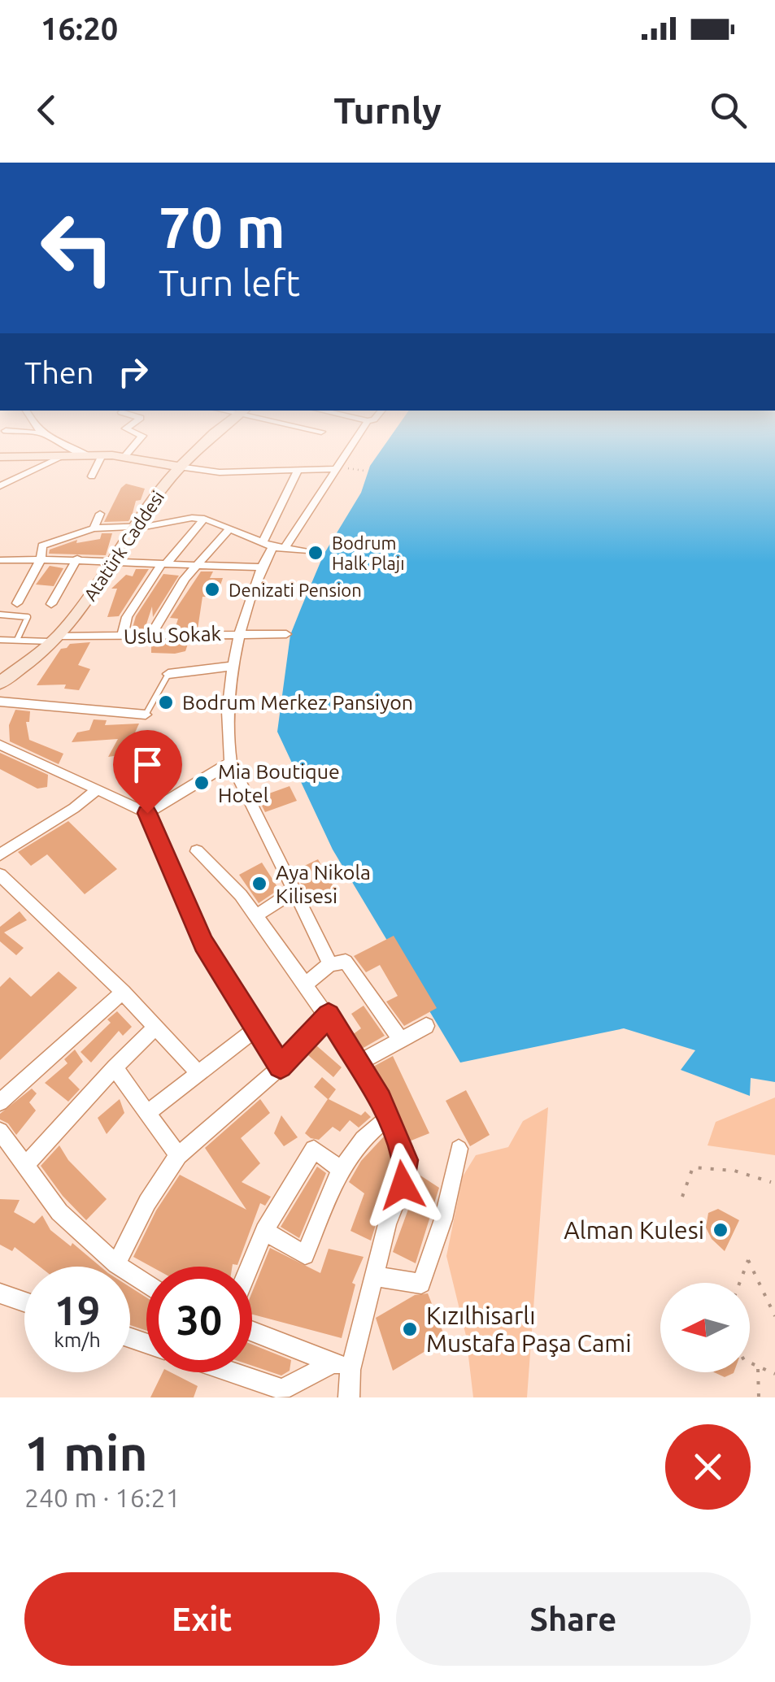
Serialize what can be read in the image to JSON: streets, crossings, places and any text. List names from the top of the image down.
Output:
{
  "streets": {
    "street": ["Atatürk Caddesi", "Uslu Sokak"]
  },
  "crossings": [
    ["Atatürk Caddesi", "Uslu Sokak"]
  ],
  "places": [
    "Bodrum Halk Plajı",
    "Denizati Pension",
    "Bodrum Merkez Pansiyon",
    "Mia Boutique Hotel",
    "Aya Nikola Kilisesi",
    "Alman Kulesi",
    "Kızılhisarlı Mustafa Paşa Cami"
  ],
  "north": "left",
  "page": {
    "status": "16:20",
    "header": "Turnly",
    "turn": ["70 m", "Turn left"],
    "then": "Then",
    "speed": "19 km/h",
    "limit": "30",
    "heading": ["1 min", "240 m · 16:21"],
    "buttons": ["Exit", "Share"]
  }
}
